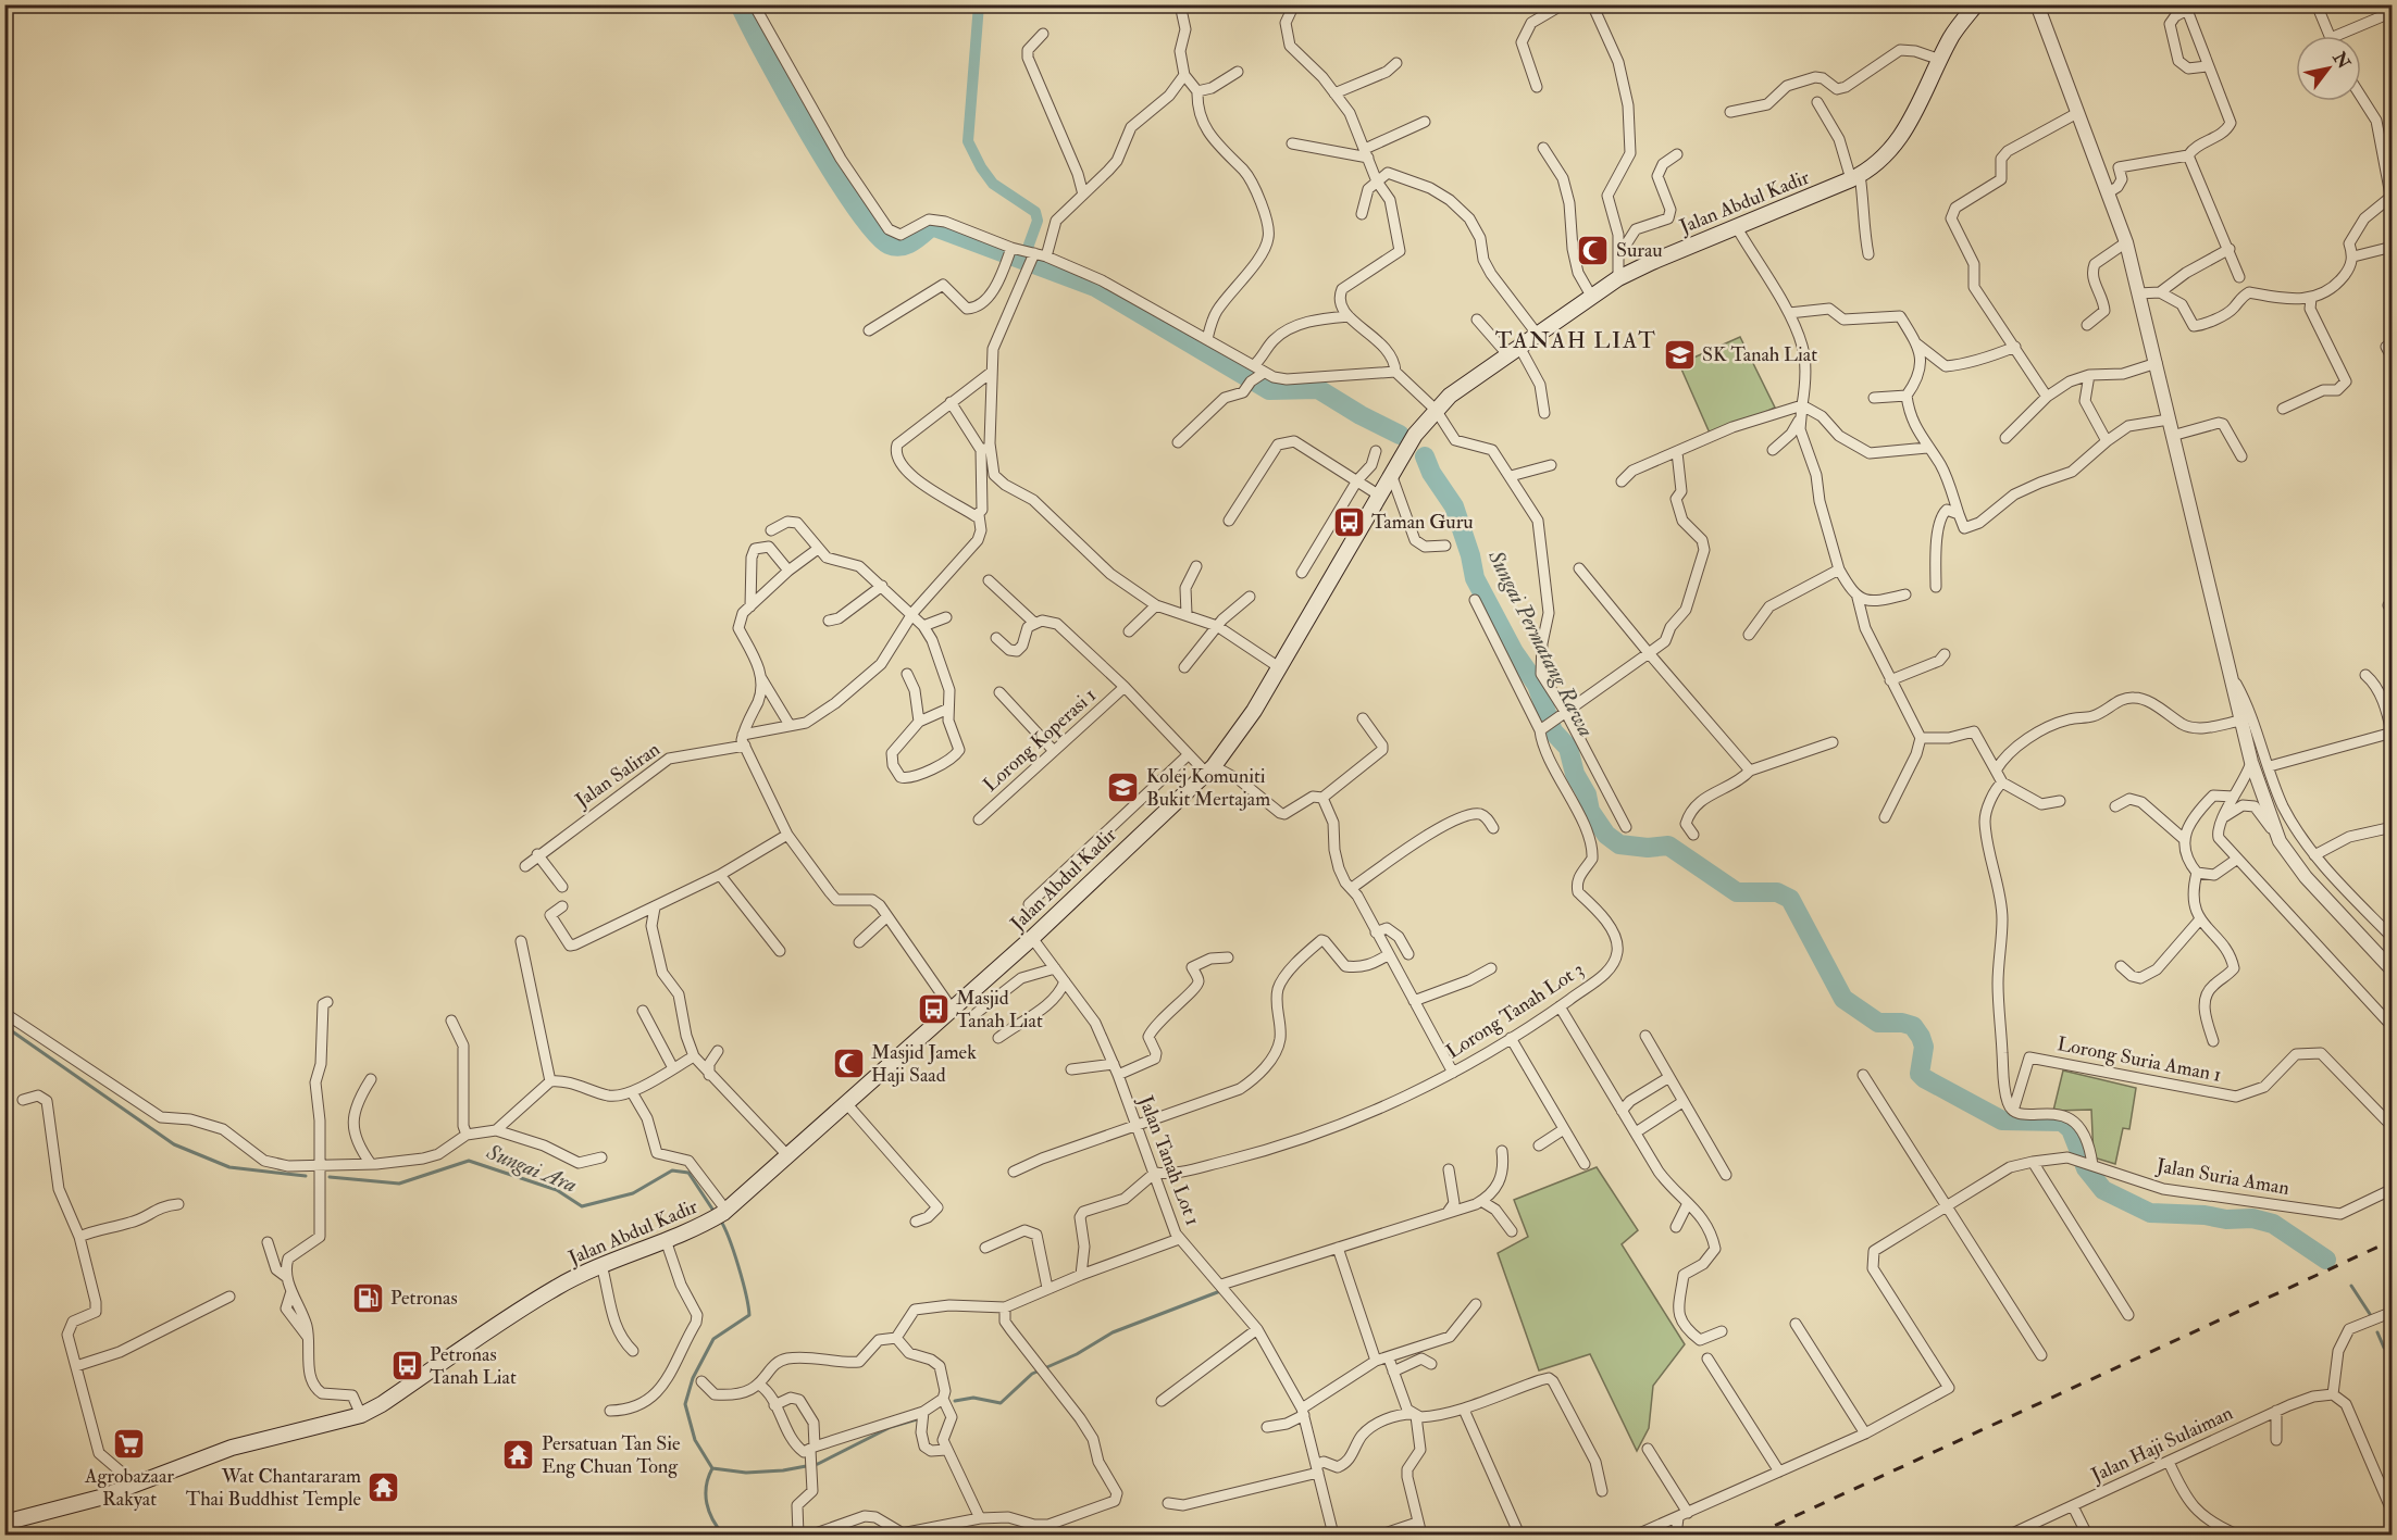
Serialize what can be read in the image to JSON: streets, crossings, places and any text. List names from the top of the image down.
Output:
{
  "streets": {
    "main road": ["Jalan Abdul Kadir"],
    "street": [
      "Lorong Koperasi 1",
      "Jalan Saliran",
      "Lorong Tanah Lot 3",
      "Lorong Suria Aman 1",
      "Jalan Tanah Lot 1",
      "Jalan Suria Aman",
      "Jalan Haji Sulaiman"
    ]
  },
  "crossings": [
    ["Jalan Abdul Kadir", "Jalan Tanah Lot 1"],
    ["Lorong Tanah Lot 3", "Jalan Tanah Lot 1"]
  ],
  "districts": ["TANAH LIAT"],
  "water": ["Sungai Permatang Rawa", "Sungai Ara"],
  "places": {
    "mosque": ["Surau", "Masjid Jamek Haji Saad"],
    "school or university": ["SK Tanah Liat", "Kolej Komuniti Bukit Mertajam"],
    "bus stop": ["Taman Guru", "Masjid Tanah Liat", "Petronas Tanah Liat"],
    "fuel station": ["Petronas"],
    "supermarket": ["Agrobazaar Rakyat"],
    "temple": ["Persatuan Tan Sie Eng Chuan Tong", "Wat Chantararam Thai Buddhist Temple"]
  },
  "north": "top right"
}
